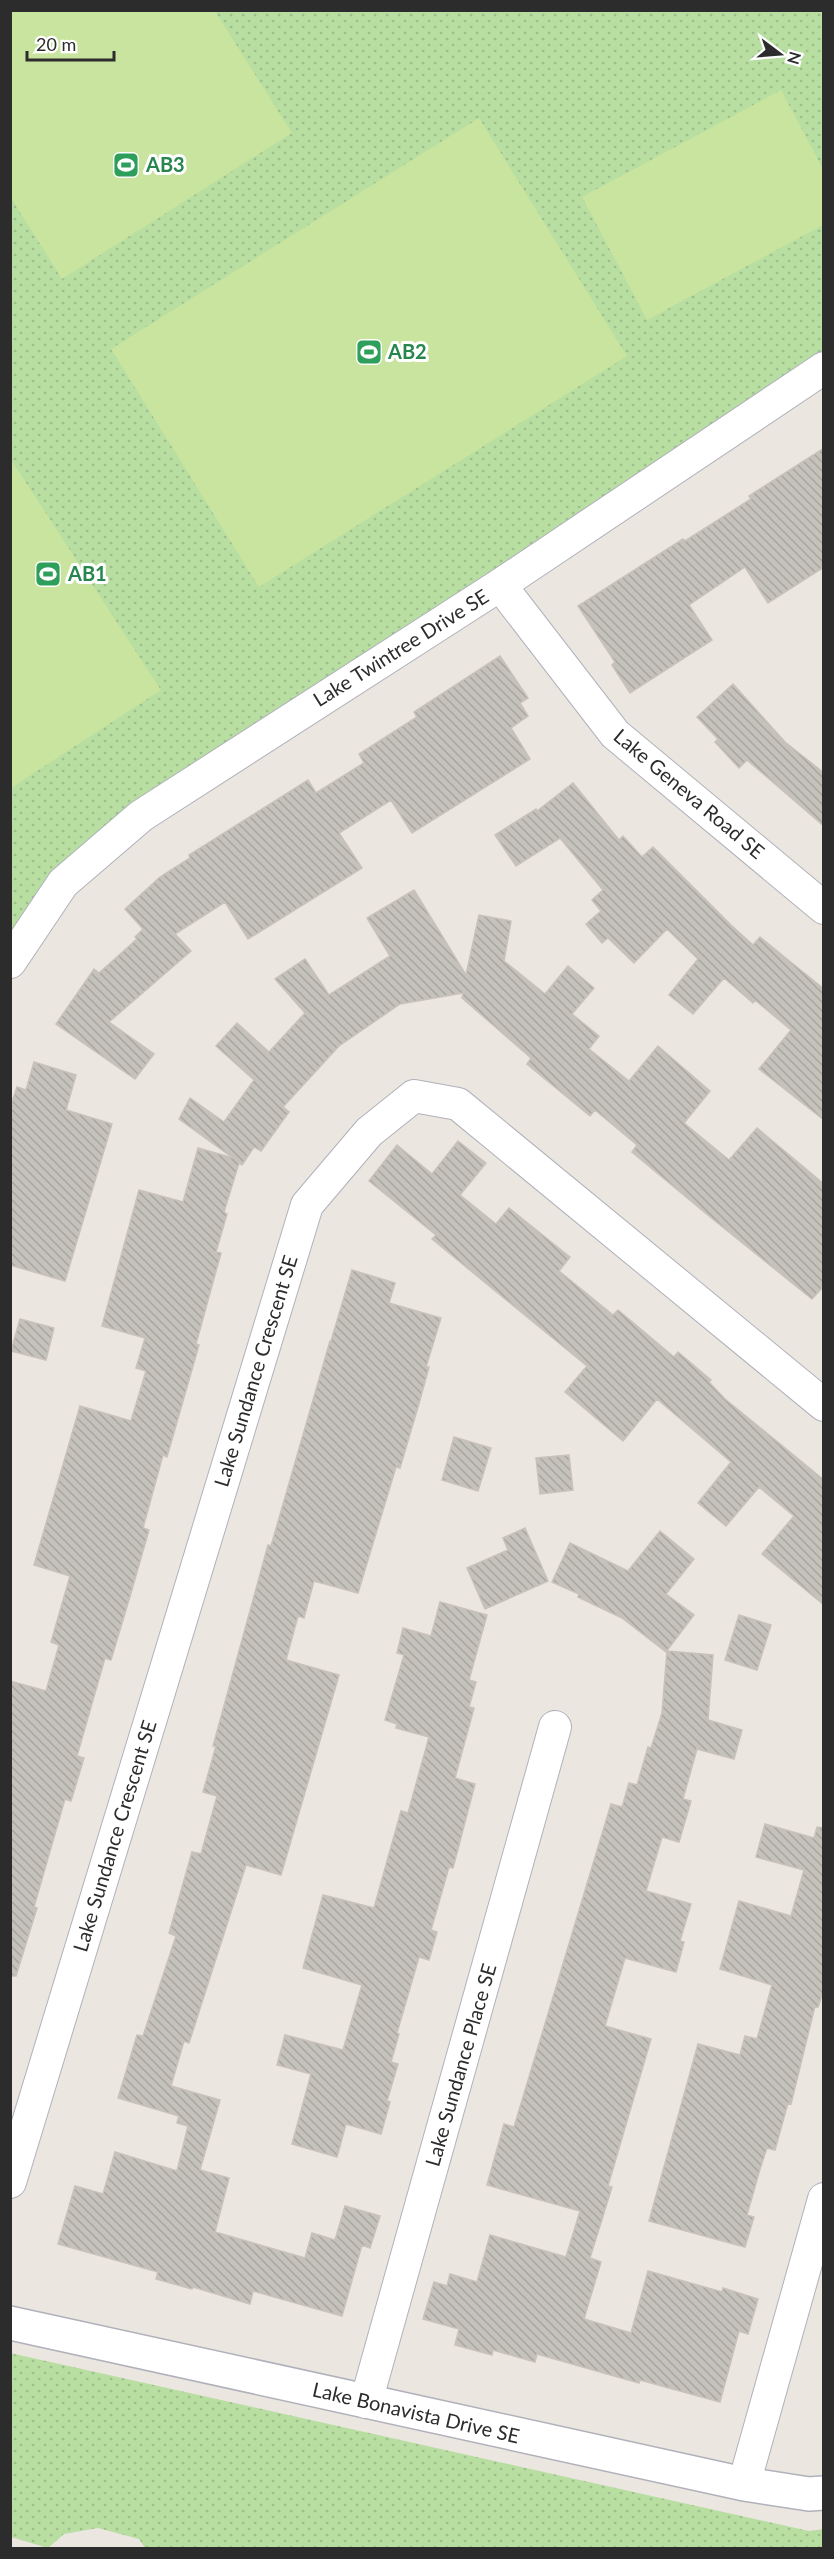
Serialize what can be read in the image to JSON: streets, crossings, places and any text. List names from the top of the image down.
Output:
{
  "streets": {
    "street": [
      "Lake Twintree Drive SE",
      "Lake Geneva Road SE",
      "Lake Sundance Crescent SE",
      "Lake Sundance Place SE",
      "Lake Bonavista Drive SE"
    ]
  },
  "crossings": [
    ["Lake Twintree Drive SE", "Lake Geneva Road SE"],
    ["Lake Sundance Place SE", "Lake Bonavista Drive SE"]
  ],
  "places": {
    "sports": ["AB3", "AB2", "AB1"]
  },
  "scale_bar": "20 m",
  "north": "right"
}
